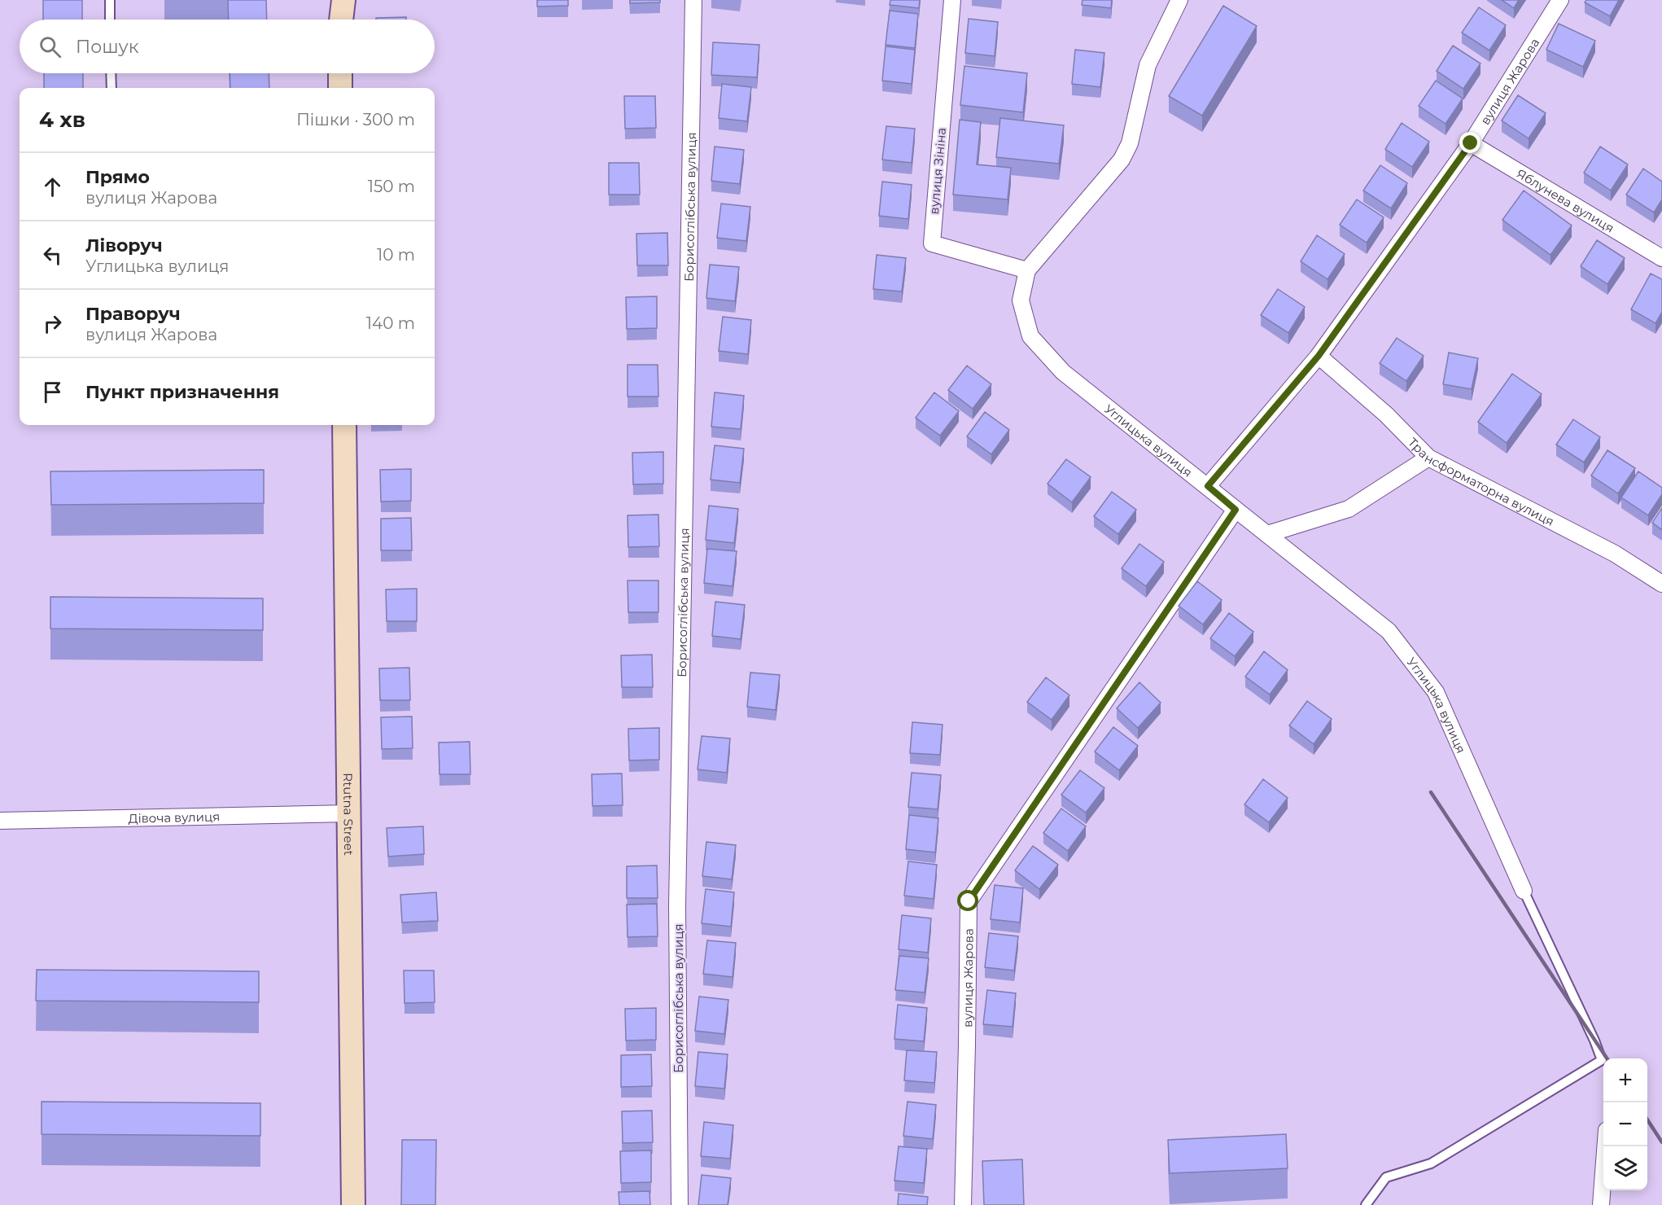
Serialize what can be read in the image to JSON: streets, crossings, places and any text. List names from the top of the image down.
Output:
{
  "streets": {
    "main road": ["Rtutna Street"],
    "street": [
      "вулиця Жарова",
      "вулиця Зініна",
      "Яблунева вулиця",
      "Борисоглібська вулиця",
      "Углицька вулиця",
      "Трансформаторна вулиця",
      "Дівоча вулиця"
    ]
  },
  "crossings": [
    ["вулиця Жарова", "Яблунева вулиця"],
    ["вулиця Жарова", "Углицька вулиця"],
    ["вулиця Жарова", "Трансформаторна вулиця"],
    ["вулиця Зініна", "Углицька вулиця"],
    ["Rtutna Street", "Дівоча вулиця"]
  ],
  "page": {
    "search": "Пошук",
    "heading": ["4 хв", "Пішки · 300 m"],
    "list": [
      ["Прямо", "вулиця Жарова", "150 m"],
      ["Ліворуч", "Углицька вулиця", "10 m"],
      ["Праворуч", "вулиця Жарова", "140 m"],
      "Пункт призначення"
    ],
    "map_buttons": ["+", "−"]
  }
}
